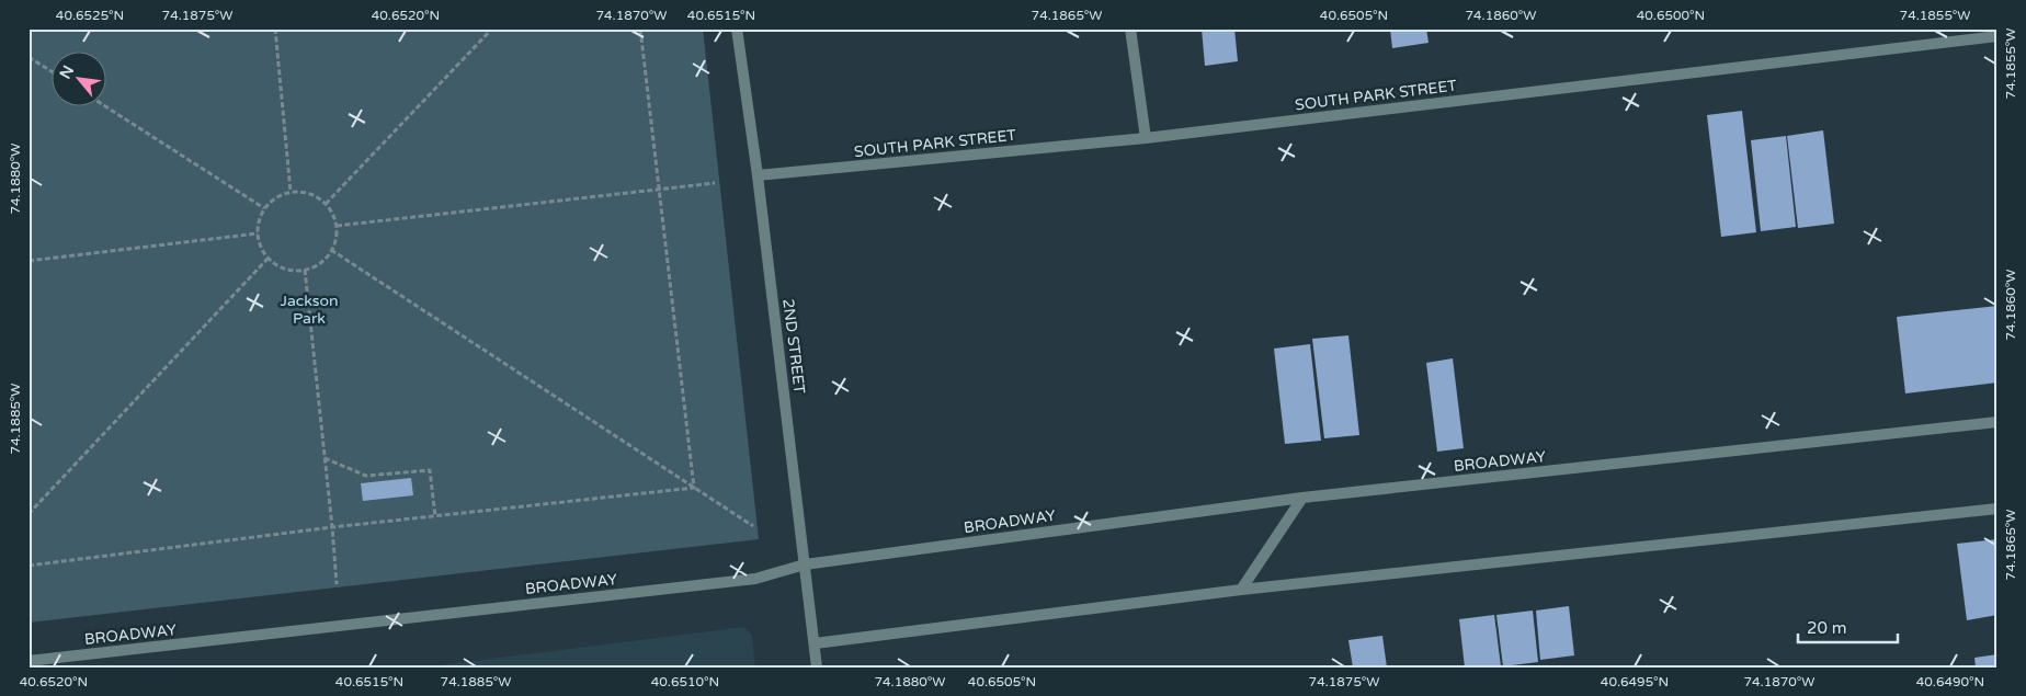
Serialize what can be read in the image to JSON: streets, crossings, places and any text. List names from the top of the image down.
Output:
{
  "streets": {
    "street": ["SOUTH PARK STREET", "2ND STREET", "BROADWAY"]
  },
  "crossings": [
    ["SOUTH PARK STREET", "2ND STREET"],
    ["2ND STREET", "BROADWAY"]
  ],
  "parks": ["Jackson Park"],
  "scale_bar": "20 m",
  "north": "top left",
  "coordinates": [
    "40.6525°N",
    "74.1875°W",
    "40.6520°N",
    "74.1870°W",
    "40.6515°N",
    "74.1865°W",
    "40.6505°N",
    "74.1860°W",
    "40.6500°N",
    "74.1855°W",
    "74.1880°W",
    "74.1885°W",
    "40.6510°N",
    "40.6495°N",
    "40.6490°N"
  ]
}
